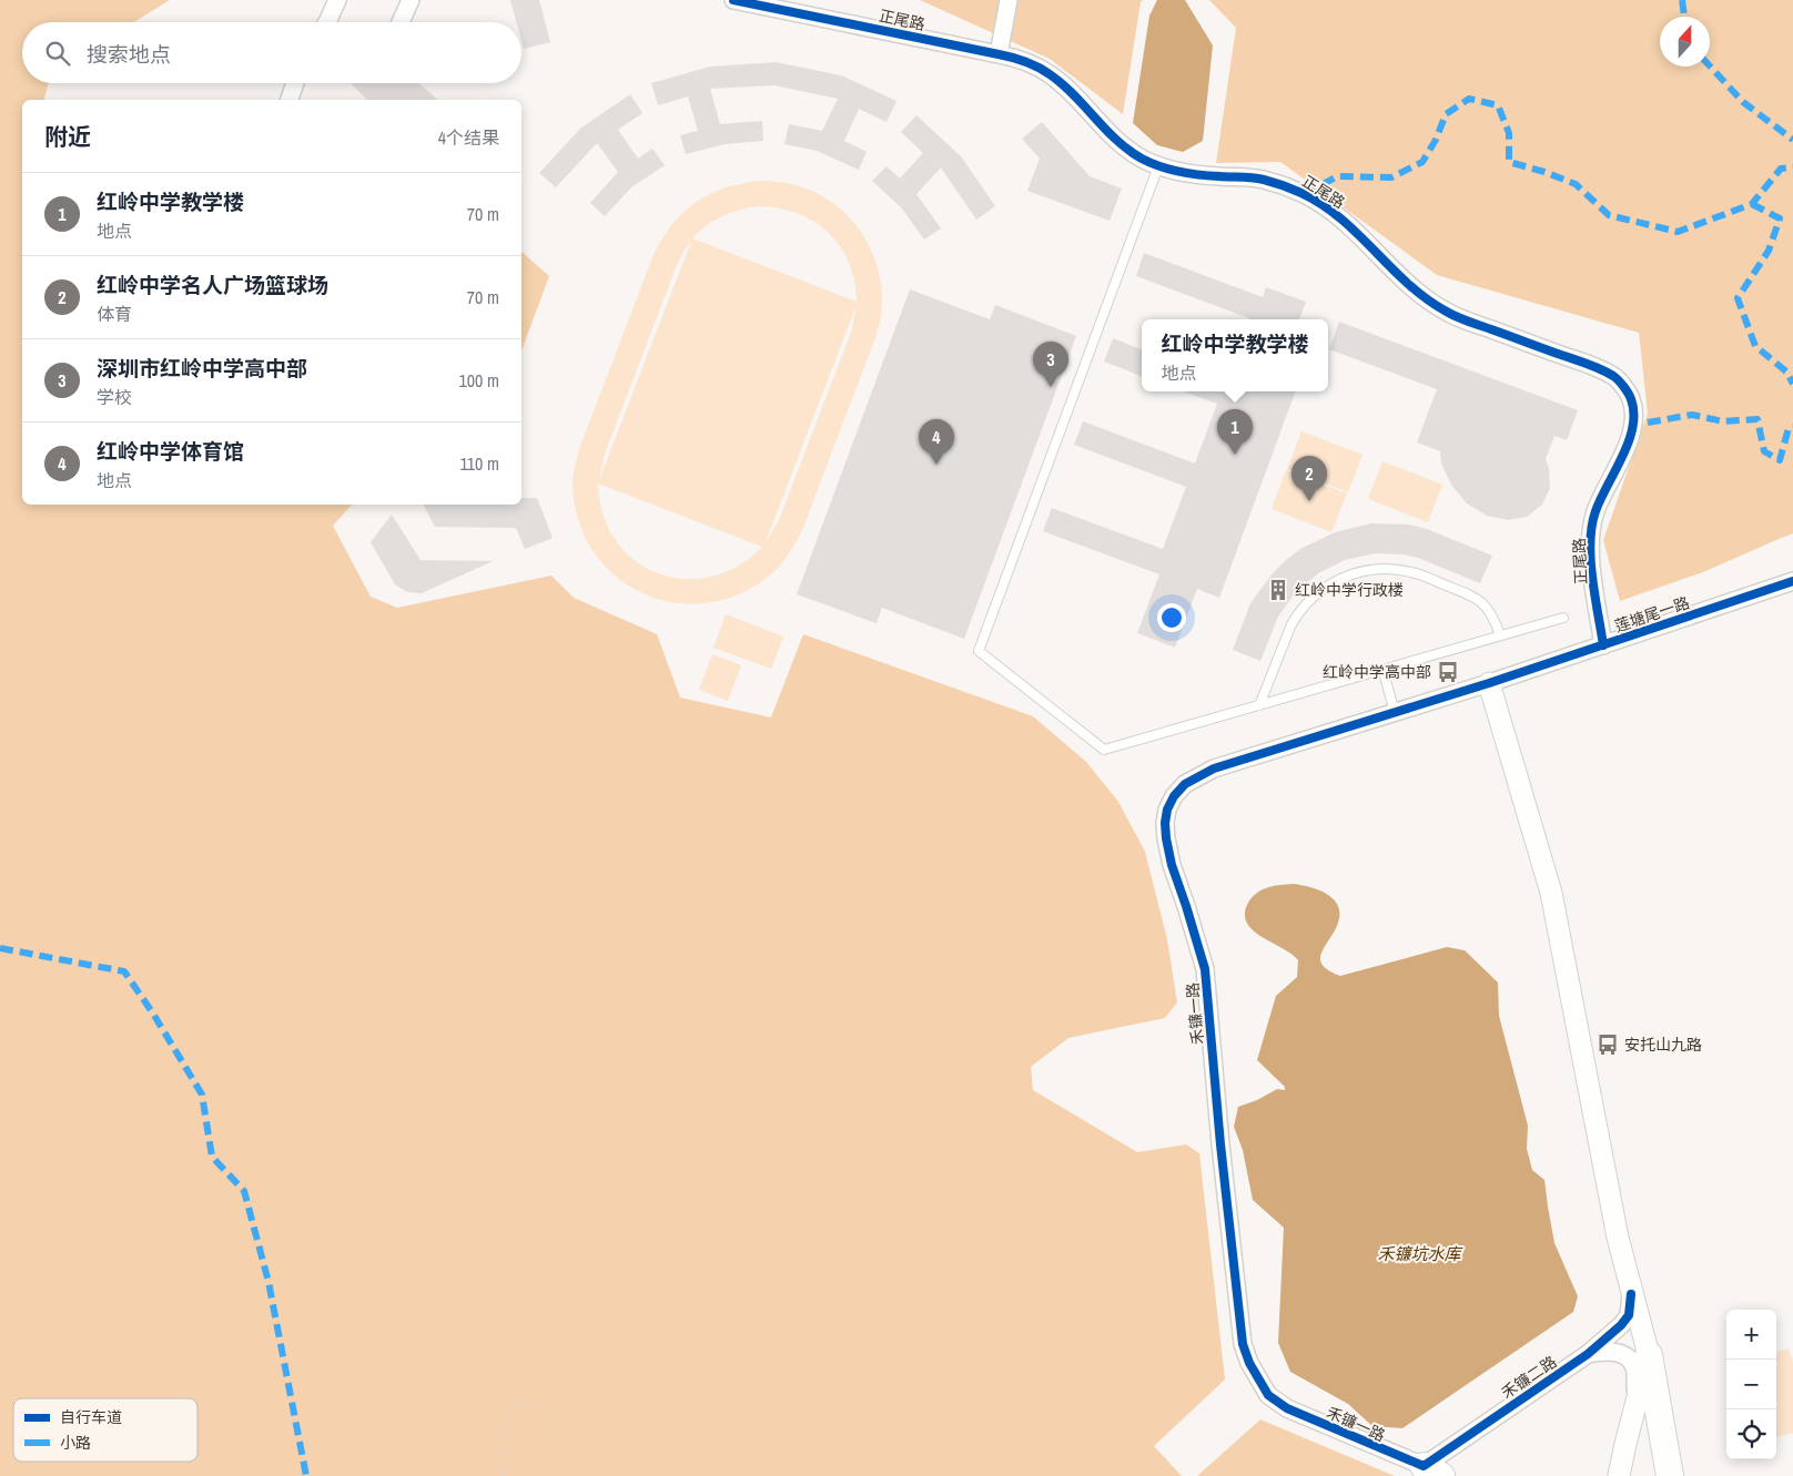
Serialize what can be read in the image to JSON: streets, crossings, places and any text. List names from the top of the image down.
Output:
{
  "streets": {
    "street": [
      "正尾路",
      "莲塘尾一路",
      "禾镰一路",
      "禾镰二路"
    ]
  },
  "crossings": [
    ["正尾路", "莲塘尾一路"],
    ["莲塘尾一路", "禾镰一路"],
    ["禾镰一路", "禾镰二路"]
  ],
  "water": ["禾镰坑水库"],
  "places": {
    "building": ["红岭中学行政楼"],
    "bus stop": ["红岭中学高中部", "安托山九路"]
  },
  "legend": ["自行车道", "小路"],
  "north": "top",
  "page": {
    "search": "搜索地点",
    "heading": ["附近", "4个结果"],
    "list": [
      {
        "mark": "1",
        "name": "红岭中学教学楼",
        "note": "地点",
        "value": "70 m"
      },
      {
        "mark": "2",
        "name": "红岭中学名人广场篮球场",
        "note": "体育",
        "value": "70 m"
      },
      {
        "mark": "3",
        "name": "深圳市红岭中学高中部",
        "note": "学校",
        "value": "100 m"
      },
      {
        "mark": "4",
        "name": "红岭中学体育馆",
        "note": "地点",
        "value": "110 m"
      }
    ],
    "popup": ["红岭中学教学楼", "地点"],
    "pins": [
      "3",
      "1",
      "4",
      "2"
    ],
    "map_buttons": ["+", "−"]
  }
}
